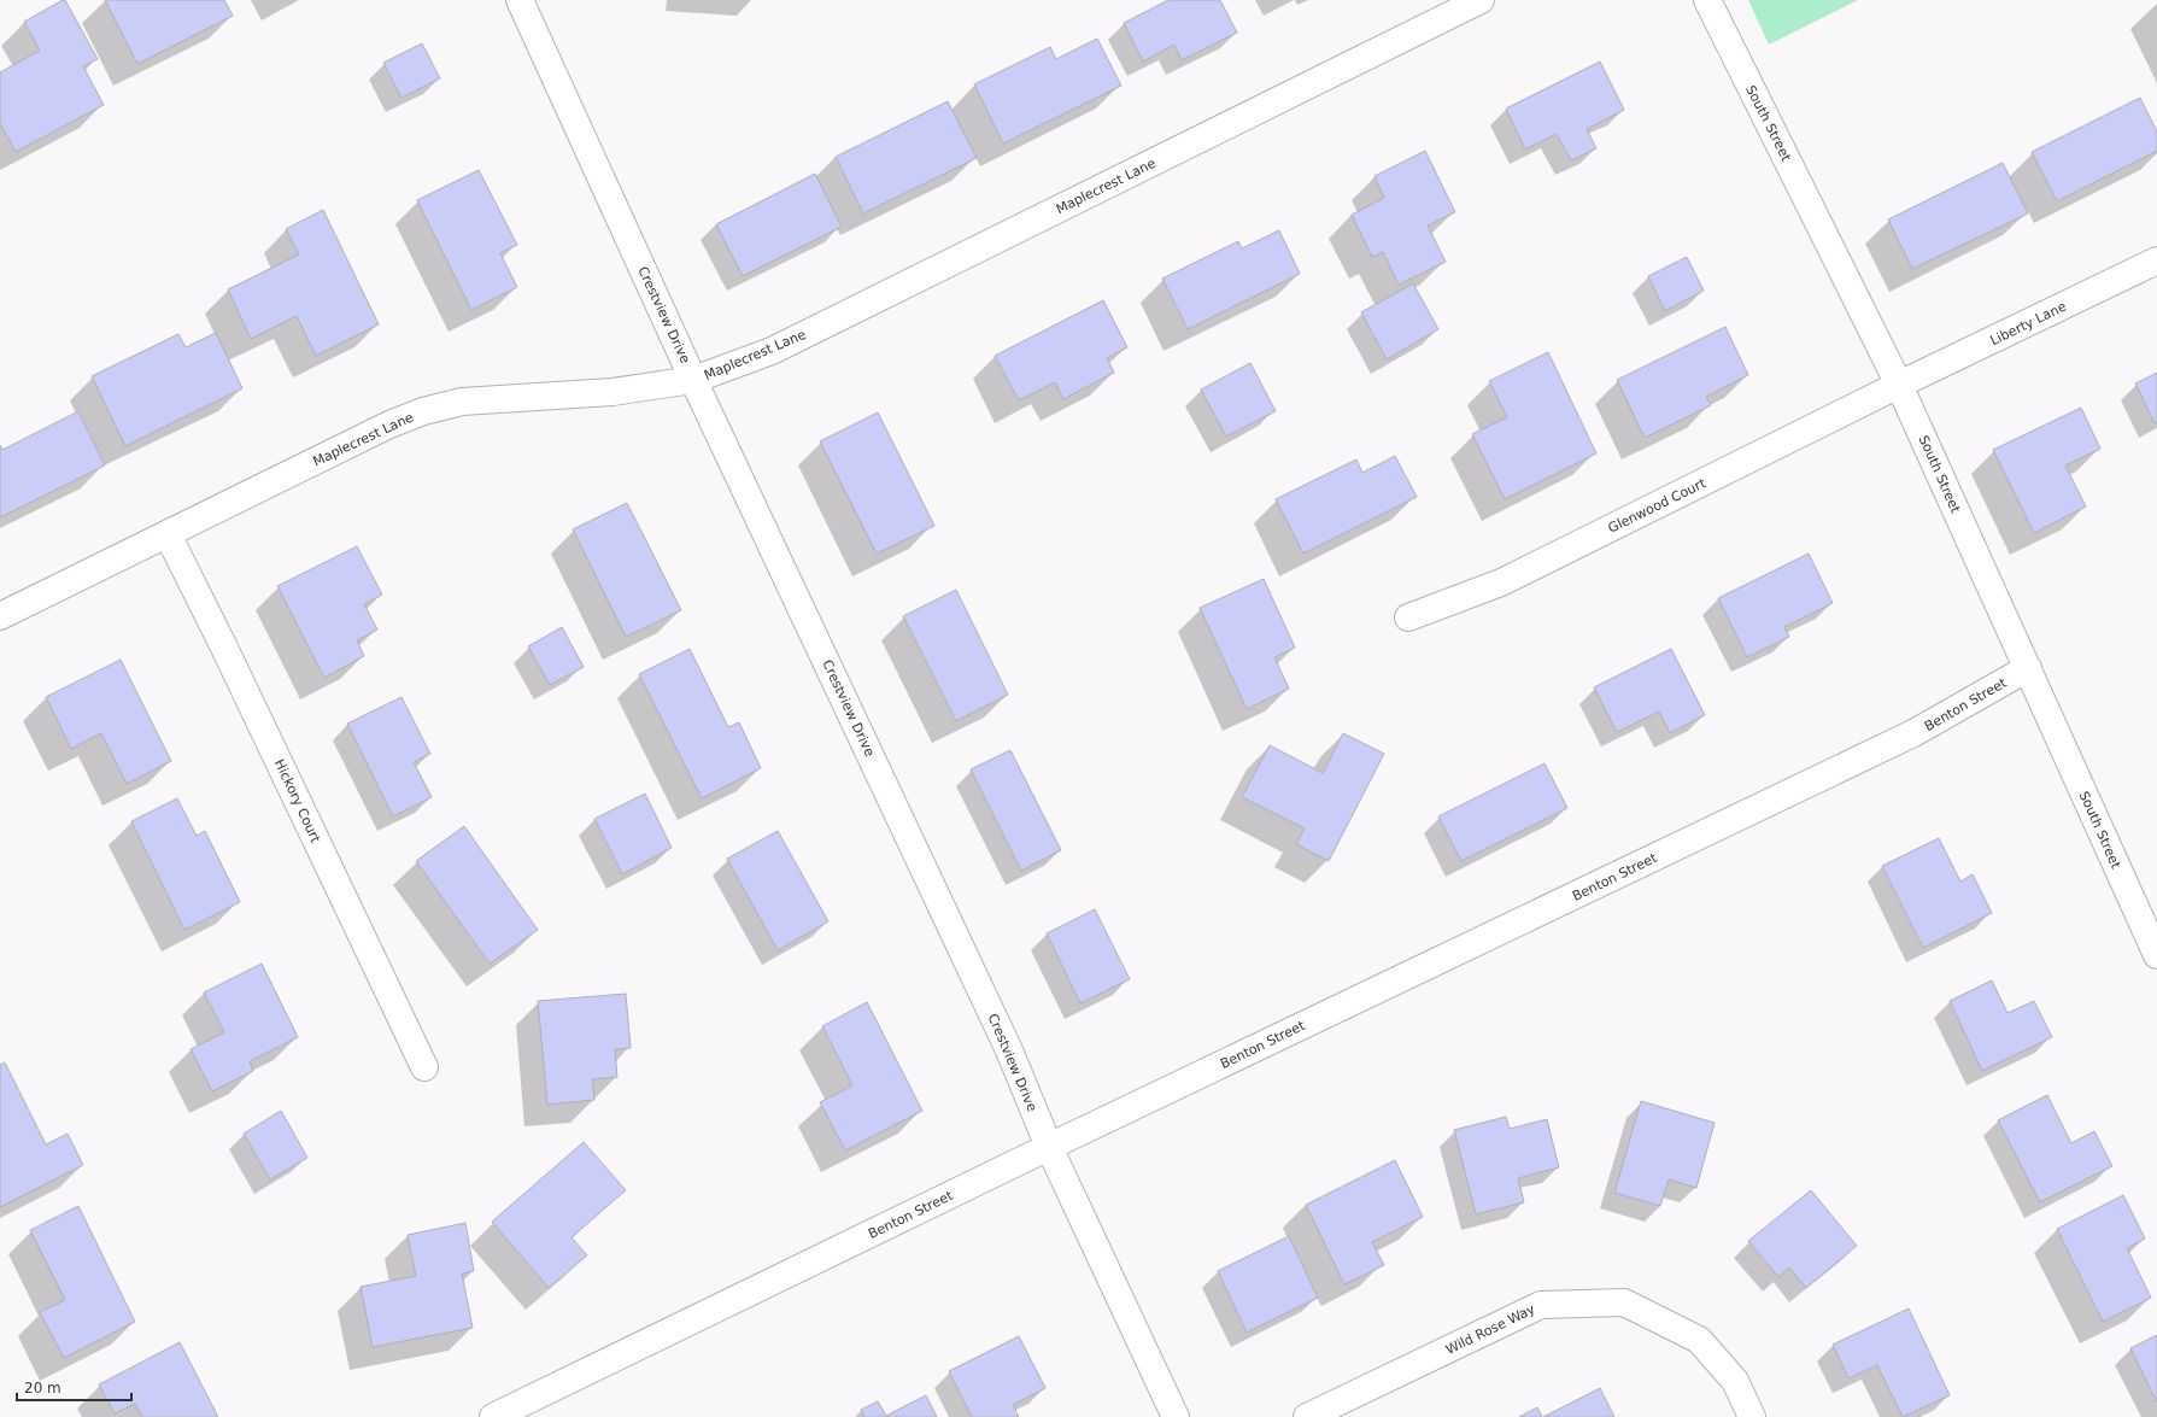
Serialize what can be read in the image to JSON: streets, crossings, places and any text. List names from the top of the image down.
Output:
{
  "streets": {
    "street": [
      "South Street",
      "Maplecrest Lane",
      "Crestview Drive",
      "Liberty Lane",
      "Glenwood Court",
      "Benton Street",
      "Hickory Court",
      "Wild Rose Way"
    ]
  },
  "crossings": [
    ["South Street", "Liberty Lane"],
    ["South Street", "Glenwood Court"],
    ["South Street", "Benton Street"],
    ["Maplecrest Lane", "Crestview Drive"],
    ["Maplecrest Lane", "Hickory Court"],
    ["Crestview Drive", "Benton Street"],
    ["Liberty Lane", "Glenwood Court"]
  ],
  "scale_bar": "20 m"
}
